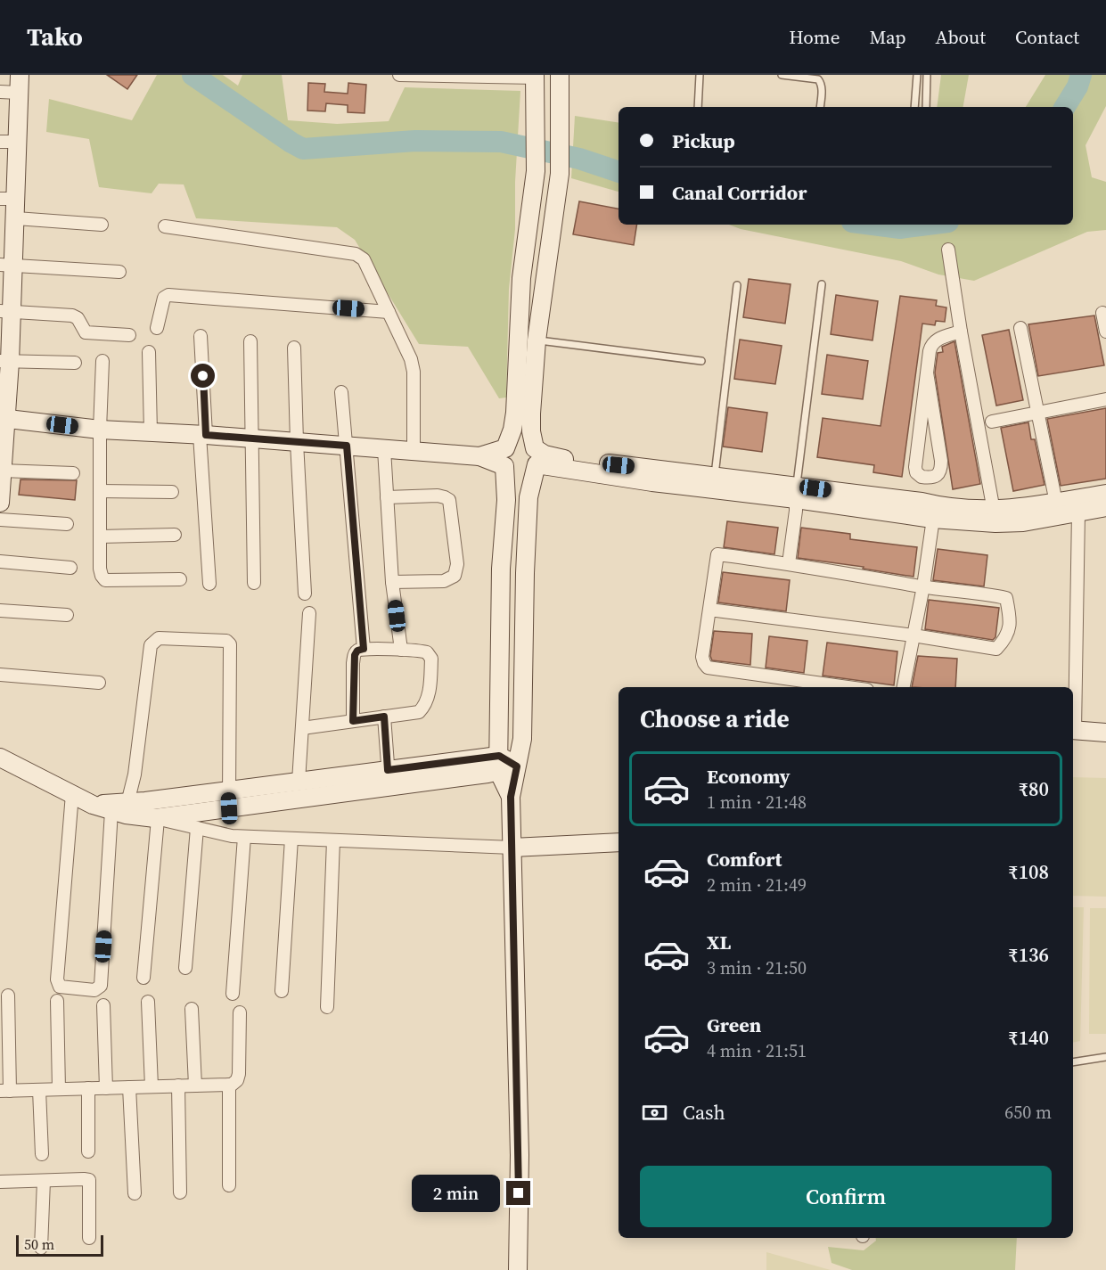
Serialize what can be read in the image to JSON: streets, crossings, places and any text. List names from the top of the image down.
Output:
{
  "scale_bar": "50 m",
  "page": {
    "header": "Tako",
    "nav": [
      "Home",
      "Map",
      "About",
      "Contact"
    ],
    "banner": ["Pickup", "Canal Corridor"],
    "heading": "Choose a ride",
    "list": [
      {
        "name": "Economy",
        "note": "1 min · 21:48",
        "value": "₹80"
      },
      {
        "name": "Comfort",
        "note": "2 min · 21:49",
        "value": "₹108"
      },
      {
        "name": "XL",
        "note": "3 min · 21:50",
        "value": "₹136"
      },
      {
        "name": "Green",
        "note": "4 min · 21:51",
        "value": "₹140"
      }
    ],
    "pay": ["Cash", "650 m"],
    "buttons": "Confirm",
    "bubble": "2 min",
    "scale": "50 m"
  }
}
